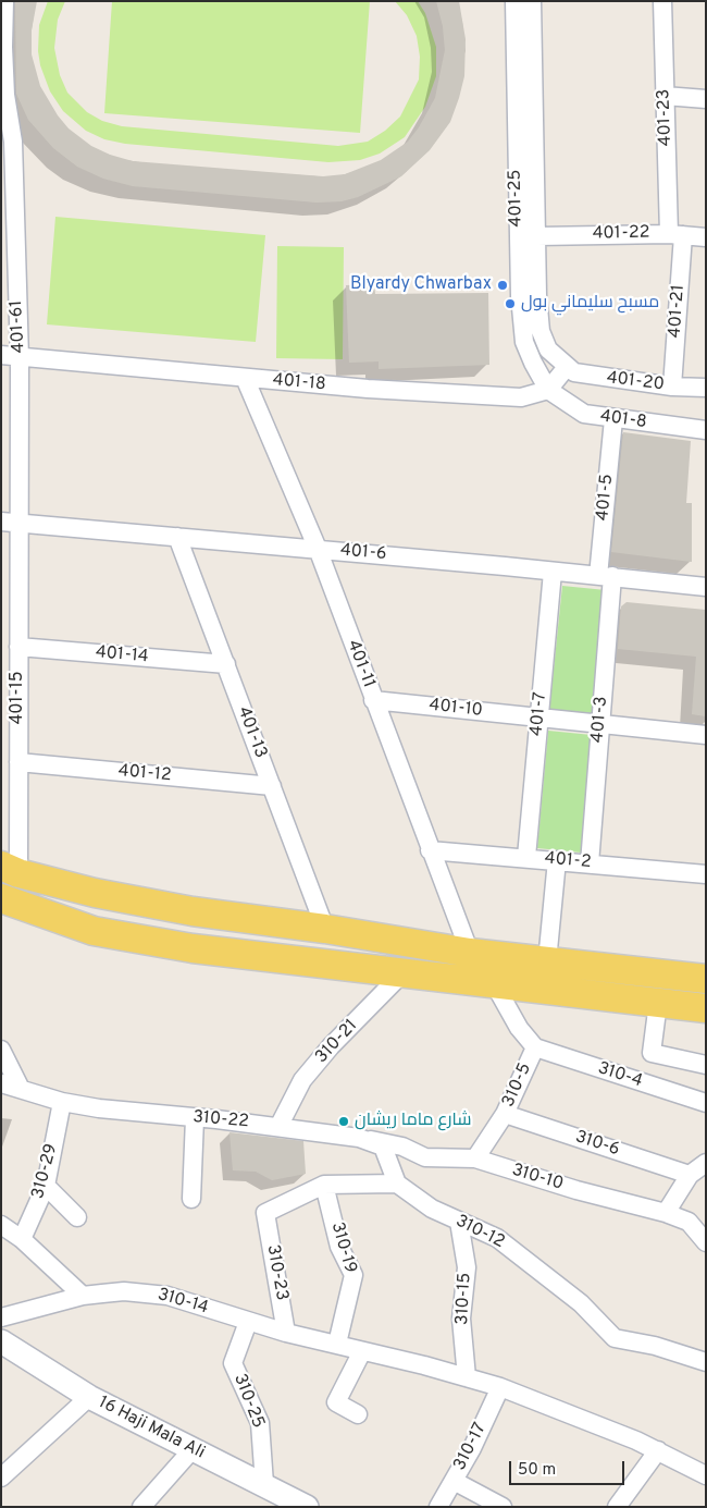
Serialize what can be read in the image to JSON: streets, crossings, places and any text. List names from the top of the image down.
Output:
{
  "streets": {
    "street": [
      "401-23",
      "401-25",
      "401-22",
      "401-21",
      "401-61",
      "401-20",
      "401-18",
      "401-8",
      "401-5",
      "401-6",
      "401-14",
      "401-11",
      "401-15",
      "401-10",
      "401-7",
      "401-3",
      "401-13",
      "401-12",
      "401-2",
      "310-21",
      "310-4",
      "310-5",
      "310-22",
      "310-6",
      "310-29",
      "310-10",
      "310-12",
      "310-19",
      "310-23",
      "310-15",
      "310-14",
      "310-25",
      "16 Haji Mala Ali",
      "310-17"
    ]
  },
  "crossings": [
    ["401-23", "401-22"],
    ["401-23", "401-21"],
    ["401-25", "401-22"],
    ["401-25", "401-20"],
    ["401-25", "401-18"],
    ["401-25", "401-8"],
    ["401-22", "401-21"],
    ["401-21", "401-20"],
    ["401-61", "401-18"],
    ["401-61", "401-6"],
    ["401-61", "401-15"],
    ["401-18", "401-8"],
    ["401-18", "401-11"],
    ["401-8", "401-5"],
    ["401-5", "401-6"],
    ["401-5", "401-3"],
    ["401-6", "401-11"],
    ["401-6", "401-15"],
    ["401-6", "401-7"],
    ["401-6", "401-3"],
    ["401-6", "401-13"],
    ["401-14", "401-15"],
    ["401-14", "401-13"],
    ["401-11", "401-10"],
    ["401-11", "401-2"],
    ["401-15", "401-12"],
    ["401-10", "401-7"],
    ["401-10", "401-3"],
    ["401-7", "401-2"],
    ["401-3", "401-2"],
    ["401-13", "401-12"],
    ["310-21", "310-22"],
    ["310-4", "310-5"],
    ["310-5", "310-6"],
    ["310-5", "310-10"],
    ["310-22", "310-29"],
    ["310-22", "310-10"],
    ["310-22", "310-12"],
    ["310-12", "310-15"],
    ["310-19", "310-23"],
    ["310-19", "310-14"],
    ["310-23", "310-14"],
    ["310-15", "310-14"],
    ["310-14", "310-25"],
    ["310-14", "310-17"],
    ["310-25", "16 Haji Mala Ali"]
  ],
  "places": ["Blyardy Chwarbax", "مسبح سلیماني بول", "شارع ماما ريشان"],
  "scale_bar": "50 m"
}
